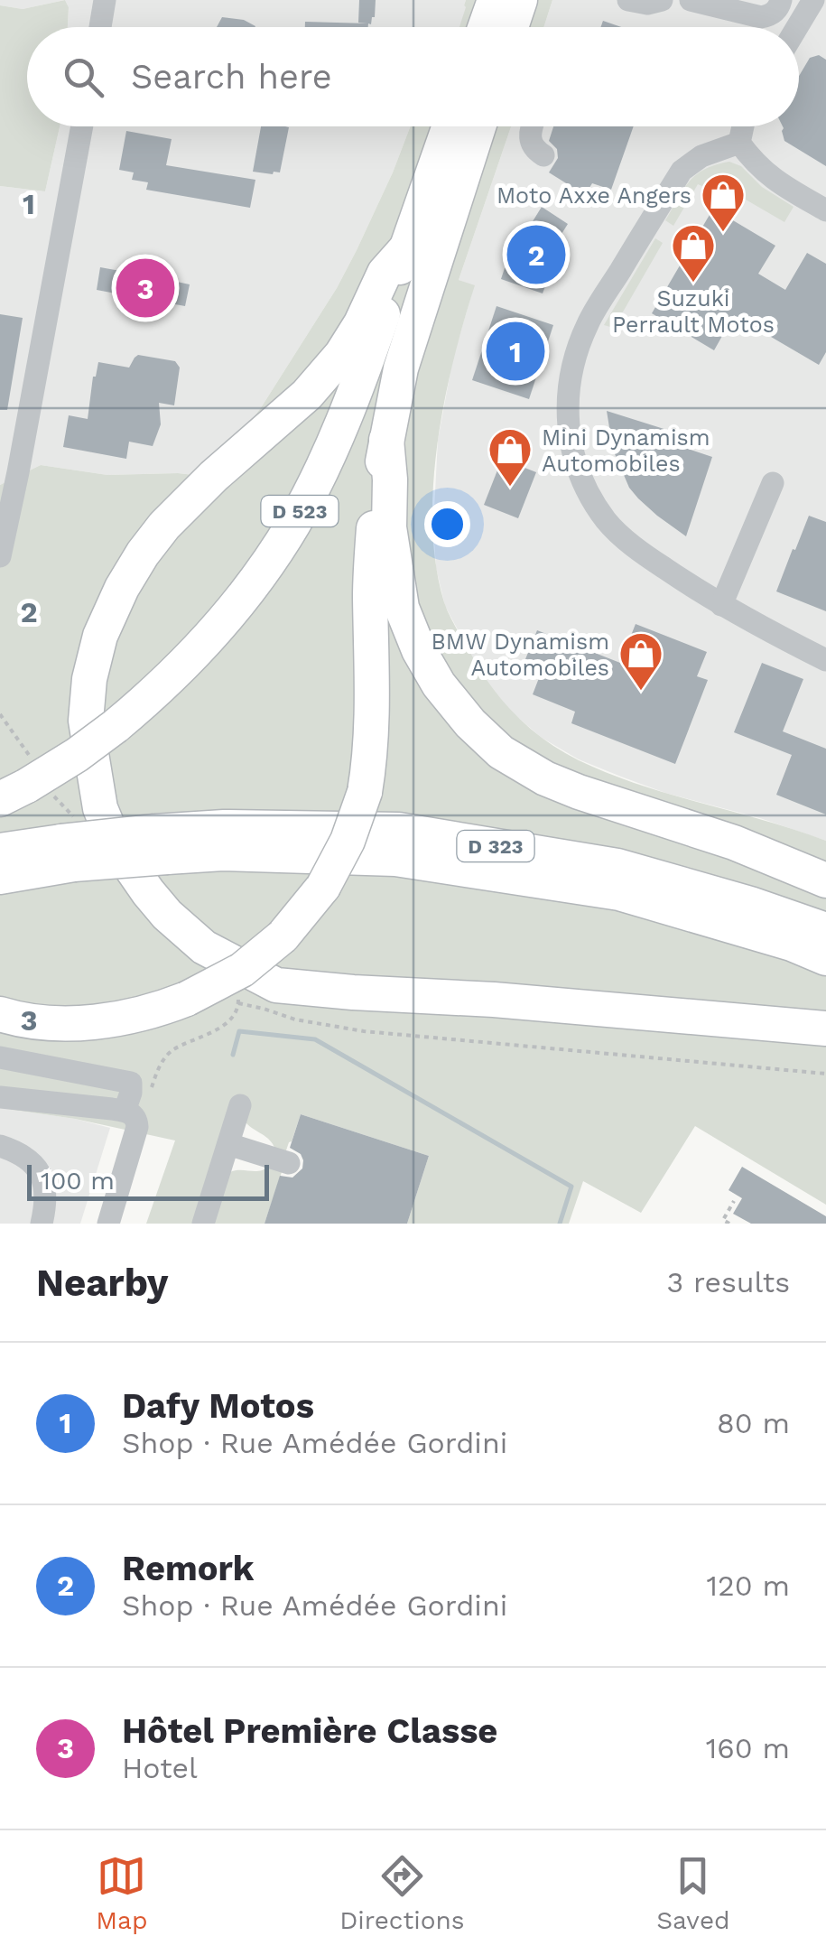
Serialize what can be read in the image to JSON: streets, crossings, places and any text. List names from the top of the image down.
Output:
{
  "streets": {
    "highway": ["D 523", "D 323"]
  },
  "places": {
    "shop": [
      "Moto Axxe Angers",
      "Suzuki Perrault Motos",
      "Mini Dynamism Automobiles",
      "BMW Dynamism Automobiles"
    ]
  },
  "scale_bar": "100 m",
  "page": {
    "search": "Search here",
    "pins": ["2", "3", "1"],
    "scale": "100 m",
    "heading": ["Nearby", "3 results"],
    "list": [
      {
        "mark": "1",
        "name": "Dafy Motos",
        "note": "Shop · Rue Amédée Gordini",
        "value": "80 m"
      },
      {
        "mark": "2",
        "name": "Remork",
        "note": "Shop · Rue Amédée Gordini",
        "value": "120 m"
      },
      {
        "mark": "3",
        "name": "Hôtel Première Classe",
        "note": "Hotel",
        "value": "160 m"
      }
    ],
    "nav": ["Map", "Directions", "Saved"]
  },
  "grid": {
    "rows": ["1", "2", "3"]
  }
}
